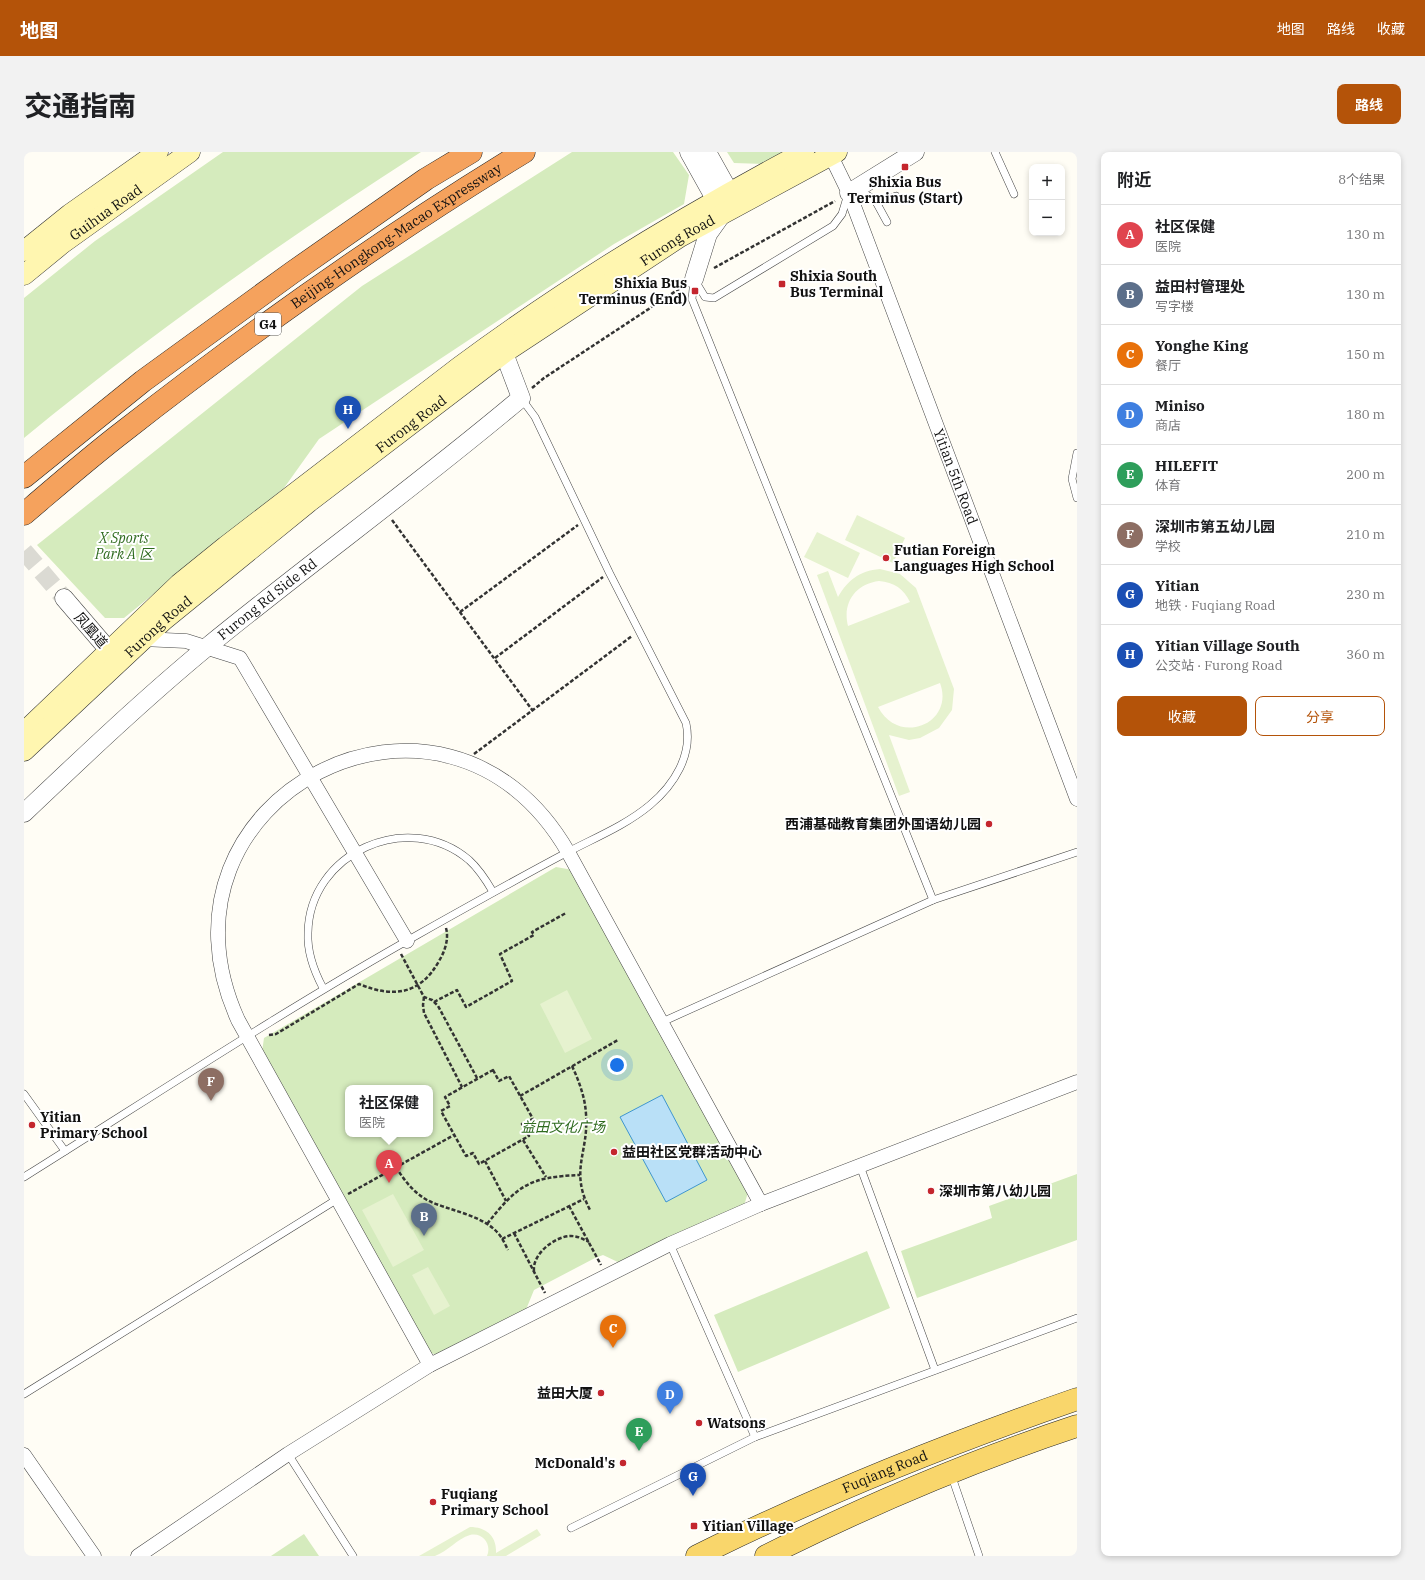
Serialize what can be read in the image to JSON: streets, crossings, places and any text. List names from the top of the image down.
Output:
{
  "streets": {
    "highway": ["Beijing-Hongkong-Macao Expressway", "G4"],
    "main road": ["Guihua Road", "Furong Road", "Fuqiang Road"],
    "street": ["Yitian 5th Road", "Furong Rd Side Rd", "凤凰道"]
  },
  "crossings": [
    ["Furong Road", "Yitian 5th Road"],
    ["Furong Road", "凤凰道"]
  ],
  "parks": ["X Sports Park A 区", "益田文化广场"],
  "places": {
    "transit": [
      "Shixia Bus Terminus (Start)",
      "Shixia South Bus Terminal",
      "Shixia Bus Terminus (End)",
      "Yitian Village"
    ],
    "other": [
      "Futian Foreign Languages High School",
      "西浦基础教育集团外国语幼儿园",
      "Yitian Primary School",
      "益田社区党群活动中心",
      "深圳市第八幼儿园",
      "益田大厦",
      "Watsons",
      "McDonald's",
      "Fuqiang Primary School"
    ]
  },
  "page": {
    "header": "地图",
    "nav": ["地图", "路线", "收藏"],
    "title": "交通指南",
    "buttons": [
      "路线",
      ["收藏", "分享"]
    ],
    "heading": ["附近", "8个结果"],
    "map_buttons": ["+", "−"],
    "list": [
      {
        "mark": "A",
        "name": "社区保健",
        "note": "医院",
        "value": "130 m"
      },
      {
        "mark": "B",
        "name": "益田村管理处",
        "note": "写字楼",
        "value": "130 m"
      },
      {
        "mark": "C",
        "name": "Yonghe King",
        "note": "餐厅",
        "value": "150 m"
      },
      {
        "mark": "D",
        "name": "Miniso",
        "note": "商店",
        "value": "180 m"
      },
      {
        "mark": "E",
        "name": "HILEFIT",
        "note": "体育",
        "value": "200 m"
      },
      {
        "mark": "F",
        "name": "深圳市第五幼儿园",
        "note": "学校",
        "value": "210 m"
      },
      {
        "mark": "G",
        "name": "Yitian",
        "note": "地铁 · Fuqiang Road",
        "value": "230 m"
      },
      {
        "mark": "H",
        "name": "Yitian Village South",
        "note": "公交站 · Furong Road",
        "value": "360 m"
      }
    ],
    "pins": [
      "H",
      "F",
      "A",
      "B",
      "C",
      "D",
      "E",
      "G"
    ],
    "popup": ["社区保健", "医院"]
  }
}
